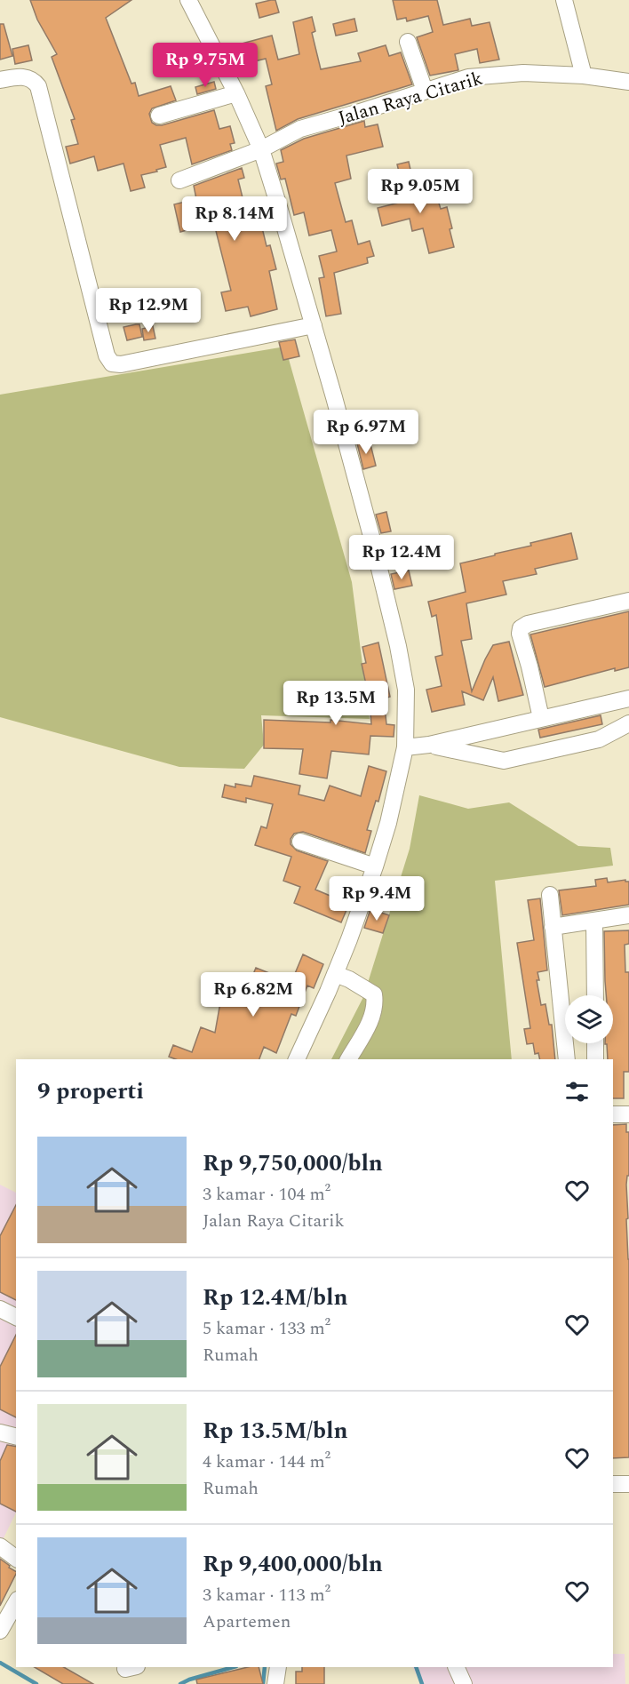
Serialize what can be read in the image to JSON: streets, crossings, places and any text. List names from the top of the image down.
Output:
{
  "streets": {
    "street": ["Jalan Raya Citarik"]
  },
  "page": {
    "price": [
      "Rp 9.75M",
      "Rp 9.05M",
      "Rp 8.14M",
      "Rp 12.9M",
      "Rp 6.97M",
      "Rp 12.4M",
      "Rp 13.5M",
      "Rp 9.4M",
      "Rp 6.82M"
    ],
    "heading": "9 properti",
    "list": [
      {
        "name": "Rp 9,750,000/bln",
        "note": "3 kamar · 104 m² · Jalan Raya Citarik"
      },
      {
        "name": "Rp 12.4M/bln",
        "note": "5 kamar · 133 m² · Rumah"
      },
      {
        "name": "Rp 13.5M/bln",
        "note": "4 kamar · 144 m² · Rumah"
      },
      {
        "name": "Rp 9,400,000/bln",
        "note": "3 kamar · 113 m² · Apartemen"
      }
    ]
  }
}
